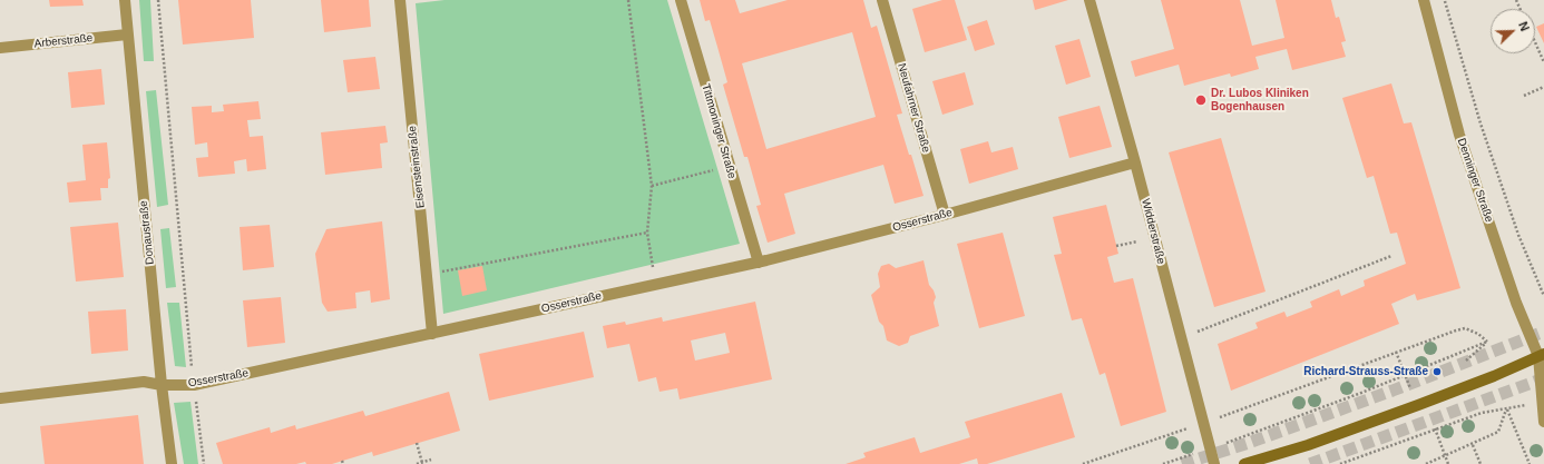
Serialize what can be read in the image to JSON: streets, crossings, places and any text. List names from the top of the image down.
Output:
{
  "streets": {
    "street": [
      "Arberstraße",
      "Neufahrner Straße",
      "Tittmoninger Straße",
      "Eisensteinstraße",
      "Denninger Straße",
      "Osserstraße",
      "Widderstraße",
      "Donaustraße"
    ]
  },
  "crossings": [
    ["Arberstraße", "Donaustraße"],
    ["Neufahrner Straße", "Osserstraße"],
    ["Tittmoninger Straße", "Osserstraße"],
    ["Eisensteinstraße", "Osserstraße"],
    ["Osserstraße", "Widderstraße"],
    ["Osserstraße", "Donaustraße"]
  ],
  "places": ["Dr. Lubos Kliniken Bogenhausen", "Richard-Strauss-Straße"],
  "north": "top right"
}
